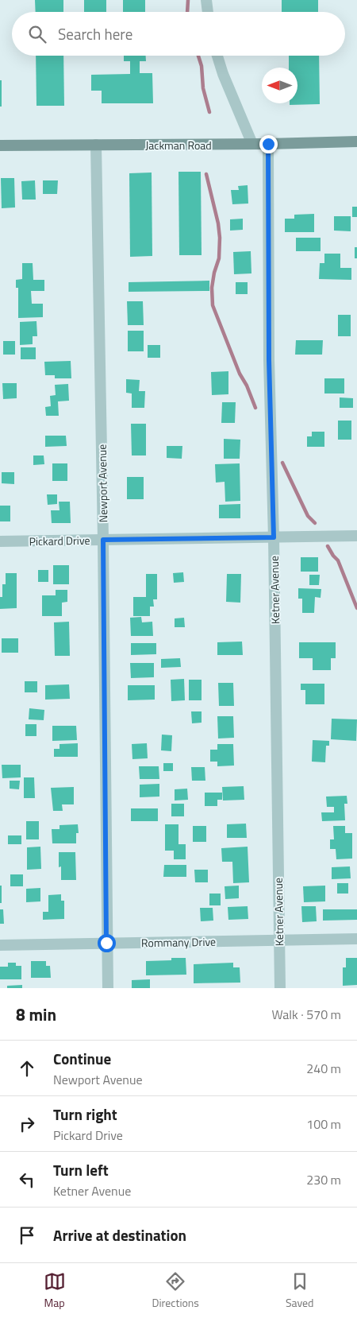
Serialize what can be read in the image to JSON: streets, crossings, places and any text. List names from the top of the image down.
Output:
{
  "streets": {
    "main road": ["Jackman Road"],
    "street": [
      "Newport Avenue",
      "Pickard Drive",
      "Ketner Avenue",
      "Rommany Drive"
    ]
  },
  "crossings": [
    ["Jackman Road", "Newport Avenue"],
    ["Jackman Road", "Ketner Avenue"],
    ["Newport Avenue", "Pickard Drive"],
    ["Newport Avenue", "Rommany Drive"],
    ["Pickard Drive", "Ketner Avenue"],
    ["Ketner Avenue", "Rommany Drive"]
  ],
  "north": "left",
  "page": {
    "search": "Search here",
    "heading": ["8 min", "Walk · 570 m"],
    "list": [
      ["Continue", "Newport Avenue", "240 m"],
      ["Turn right", "Pickard Drive", "100 m"],
      ["Turn left", "Ketner Avenue", "230 m"],
      "Arrive at destination"
    ],
    "nav": ["Map", "Directions", "Saved"]
  }
}
